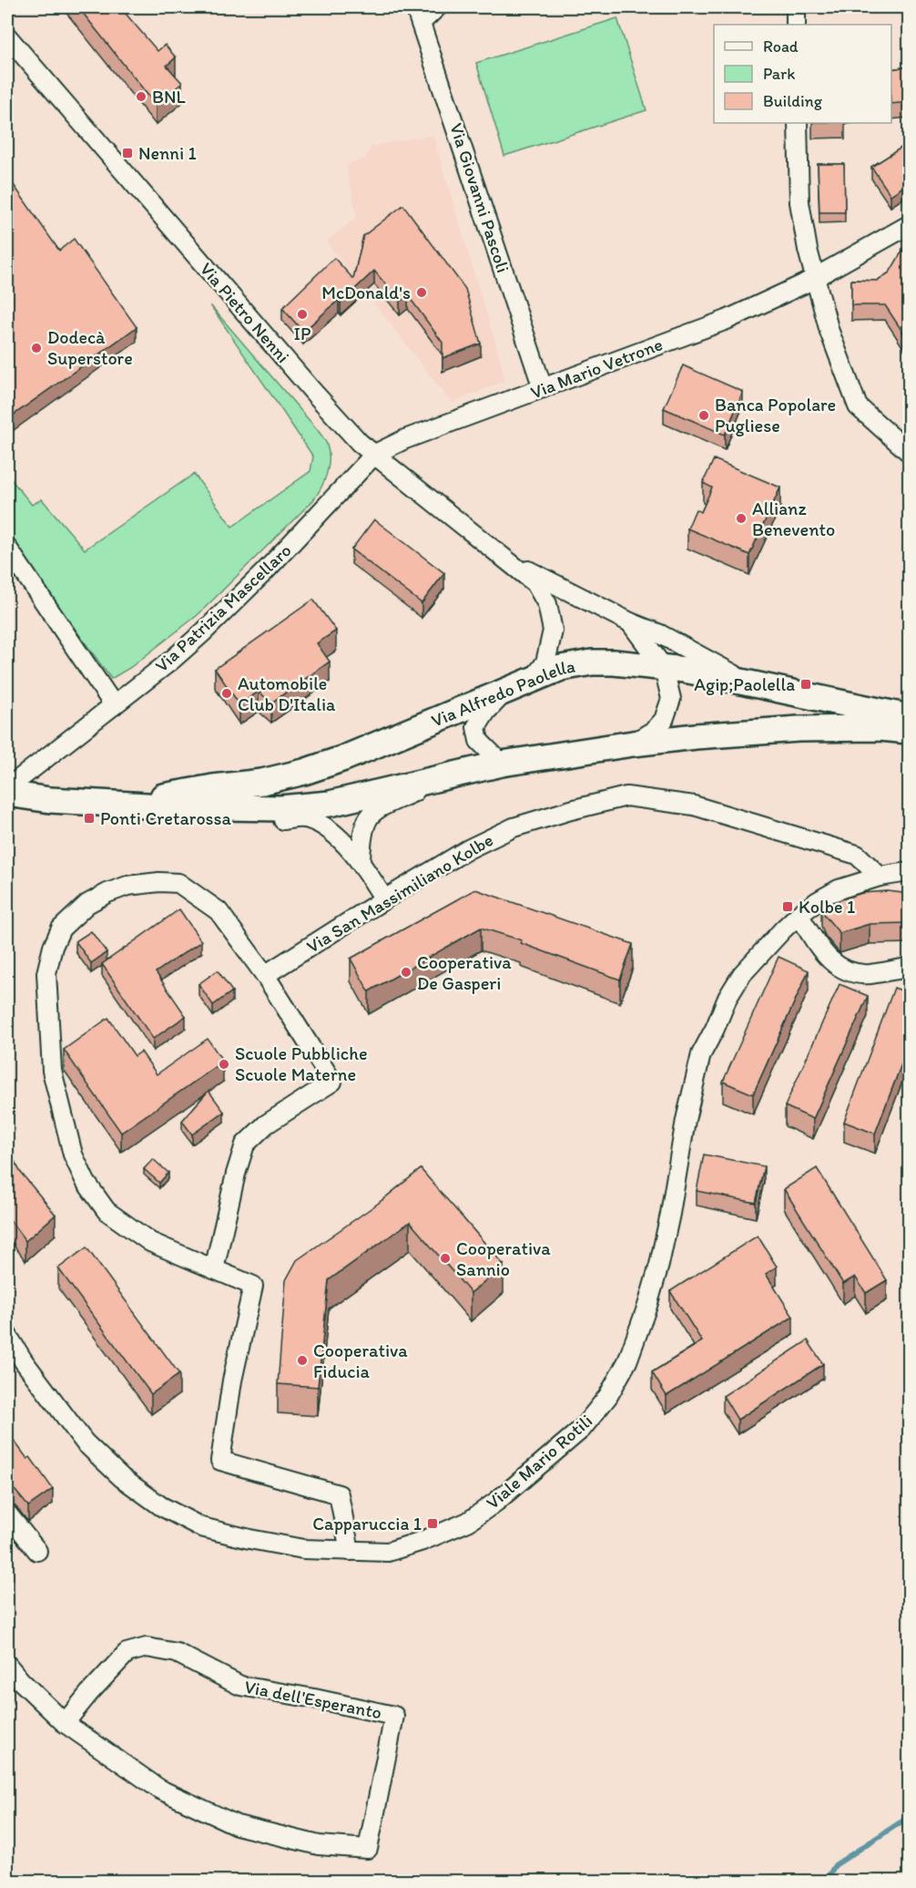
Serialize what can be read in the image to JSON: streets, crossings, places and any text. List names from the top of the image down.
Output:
{
  "streets": {
    "main road": ["Via Alfredo Paolella"],
    "street": [
      "Via Giovanni Pascoli",
      "Via Pietro Nenni",
      "Via Mario Vetrone",
      "Via Patrizia Mascellaro",
      "Via San Massimiliano Kolbe",
      "Viale Mario Rotili",
      "Via dell'Esperanto"
    ]
  },
  "crossings": [
    ["Via Giovanni Pascoli", "Via Mario Vetrone"],
    ["Via Pietro Nenni", "Via Mario Vetrone"],
    ["Via Pietro Nenni", "Via Patrizia Mascellaro"],
    ["Via Pietro Nenni", "Via Alfredo Paolella"],
    ["Via Mario Vetrone", "Via Patrizia Mascellaro"],
    ["Via San Massimiliano Kolbe", "Viale Mario Rotili"]
  ],
  "places": {
    "other": [
      "BNL",
      "McDonald's",
      "IP",
      "Dodecà Superstore",
      "Banca Popolare Pugliese",
      "Allianz Benevento",
      "Automobile Club D'Italia",
      "Cooperativa De Gasperi",
      "Scuole Pubbliche Scuole Materne",
      "Cooperativa Sannio",
      "Cooperativa Fiducia"
    ],
    "transit": [
      "Nenni 1",
      "Agip;Paolella",
      "Ponti Cretarossa",
      "Kolbe 1",
      "Capparuccia 1"
    ]
  },
  "legend": ["Road", "Park", "Building"]
}
